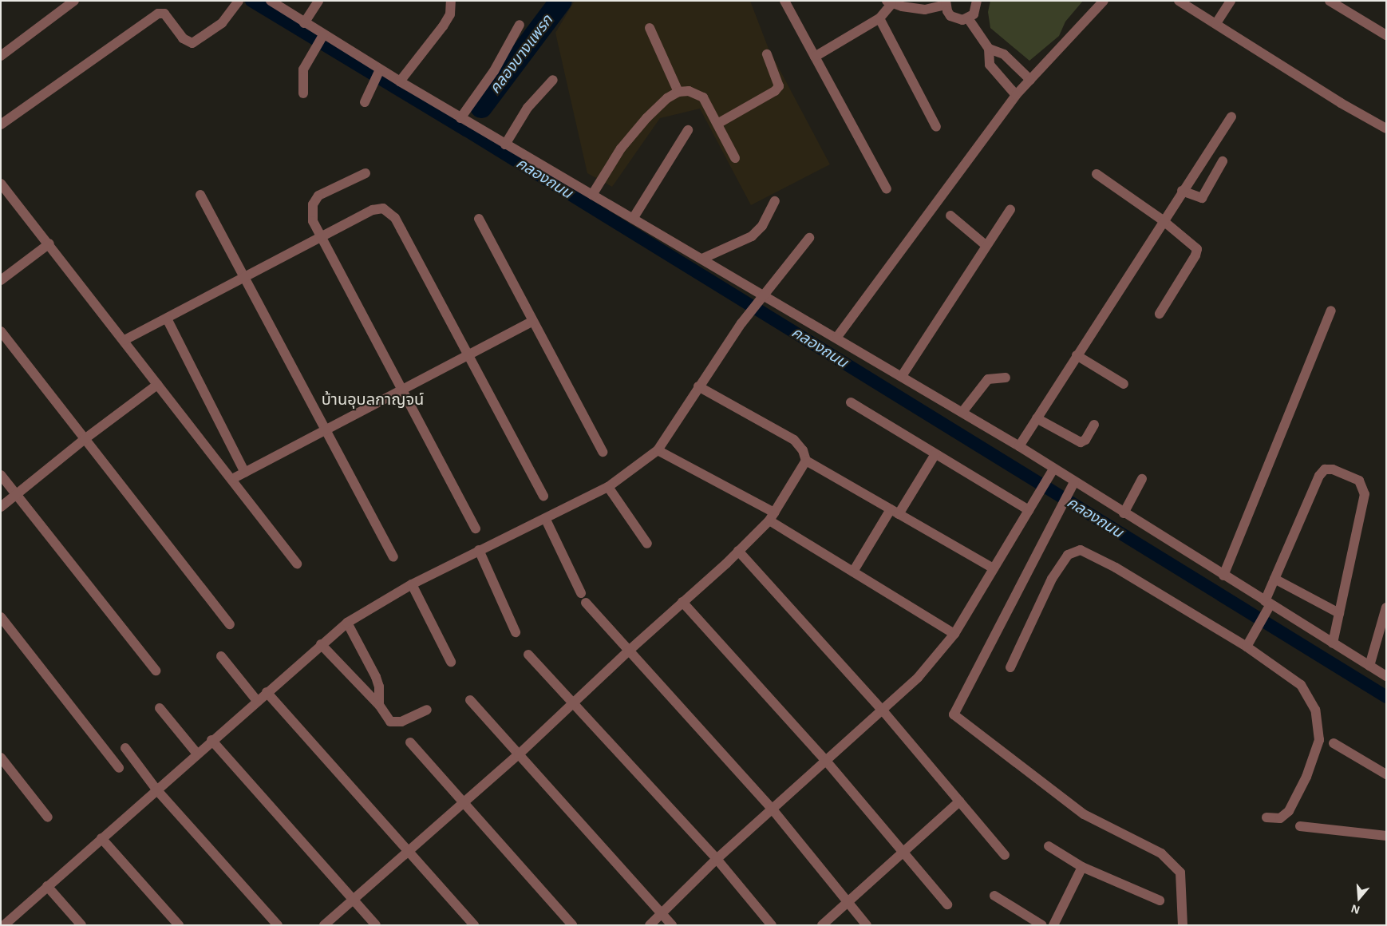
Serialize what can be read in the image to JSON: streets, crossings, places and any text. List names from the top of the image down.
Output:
{
  "districts": ["บ้านอุบลกาญจน์"],
  "water": ["คลองบางแพรก", "คลองถนน"],
  "north": "bottom"
}
